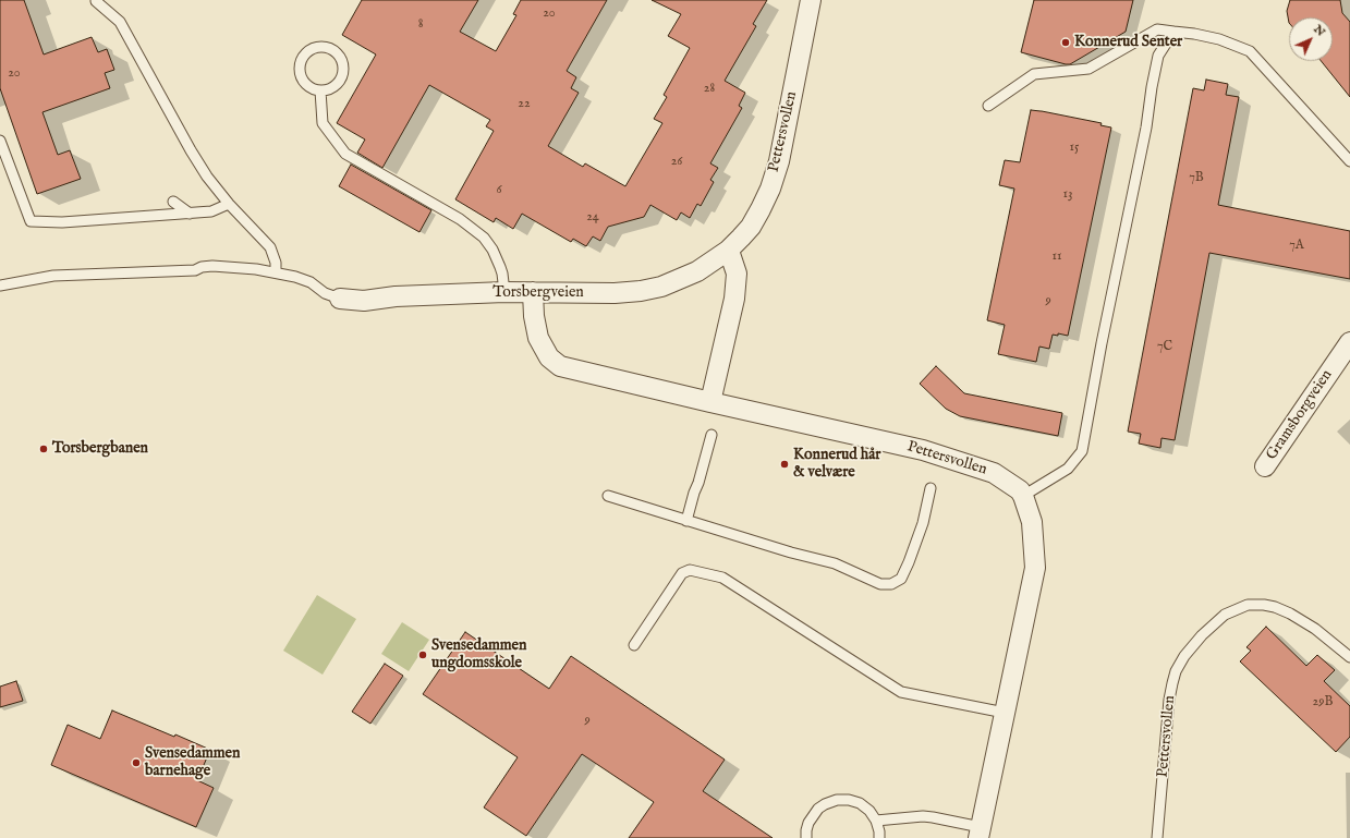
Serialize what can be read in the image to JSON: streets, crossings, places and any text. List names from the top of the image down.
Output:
{
  "streets": {
    "street": ["Pettersvollen", "Torsbergveien", "Gramsborgveien"]
  },
  "crossings": [
    ["Pettersvollen", "Torsbergveien"]
  ],
  "places": [
    "Konnerud Senter",
    "Torsbergbanen",
    "Konnerud hår & velvære",
    "Svensedammen ungdomsskole",
    "Svensedammen barnehage"
  ],
  "house_numbers": [
    "20",
    "8",
    "20",
    "28",
    "22",
    "15",
    "26",
    "7B",
    "6",
    "13",
    "24",
    "7A",
    "11",
    "9",
    "7C",
    "29B",
    "9"
  ],
  "north": "top right"
}
